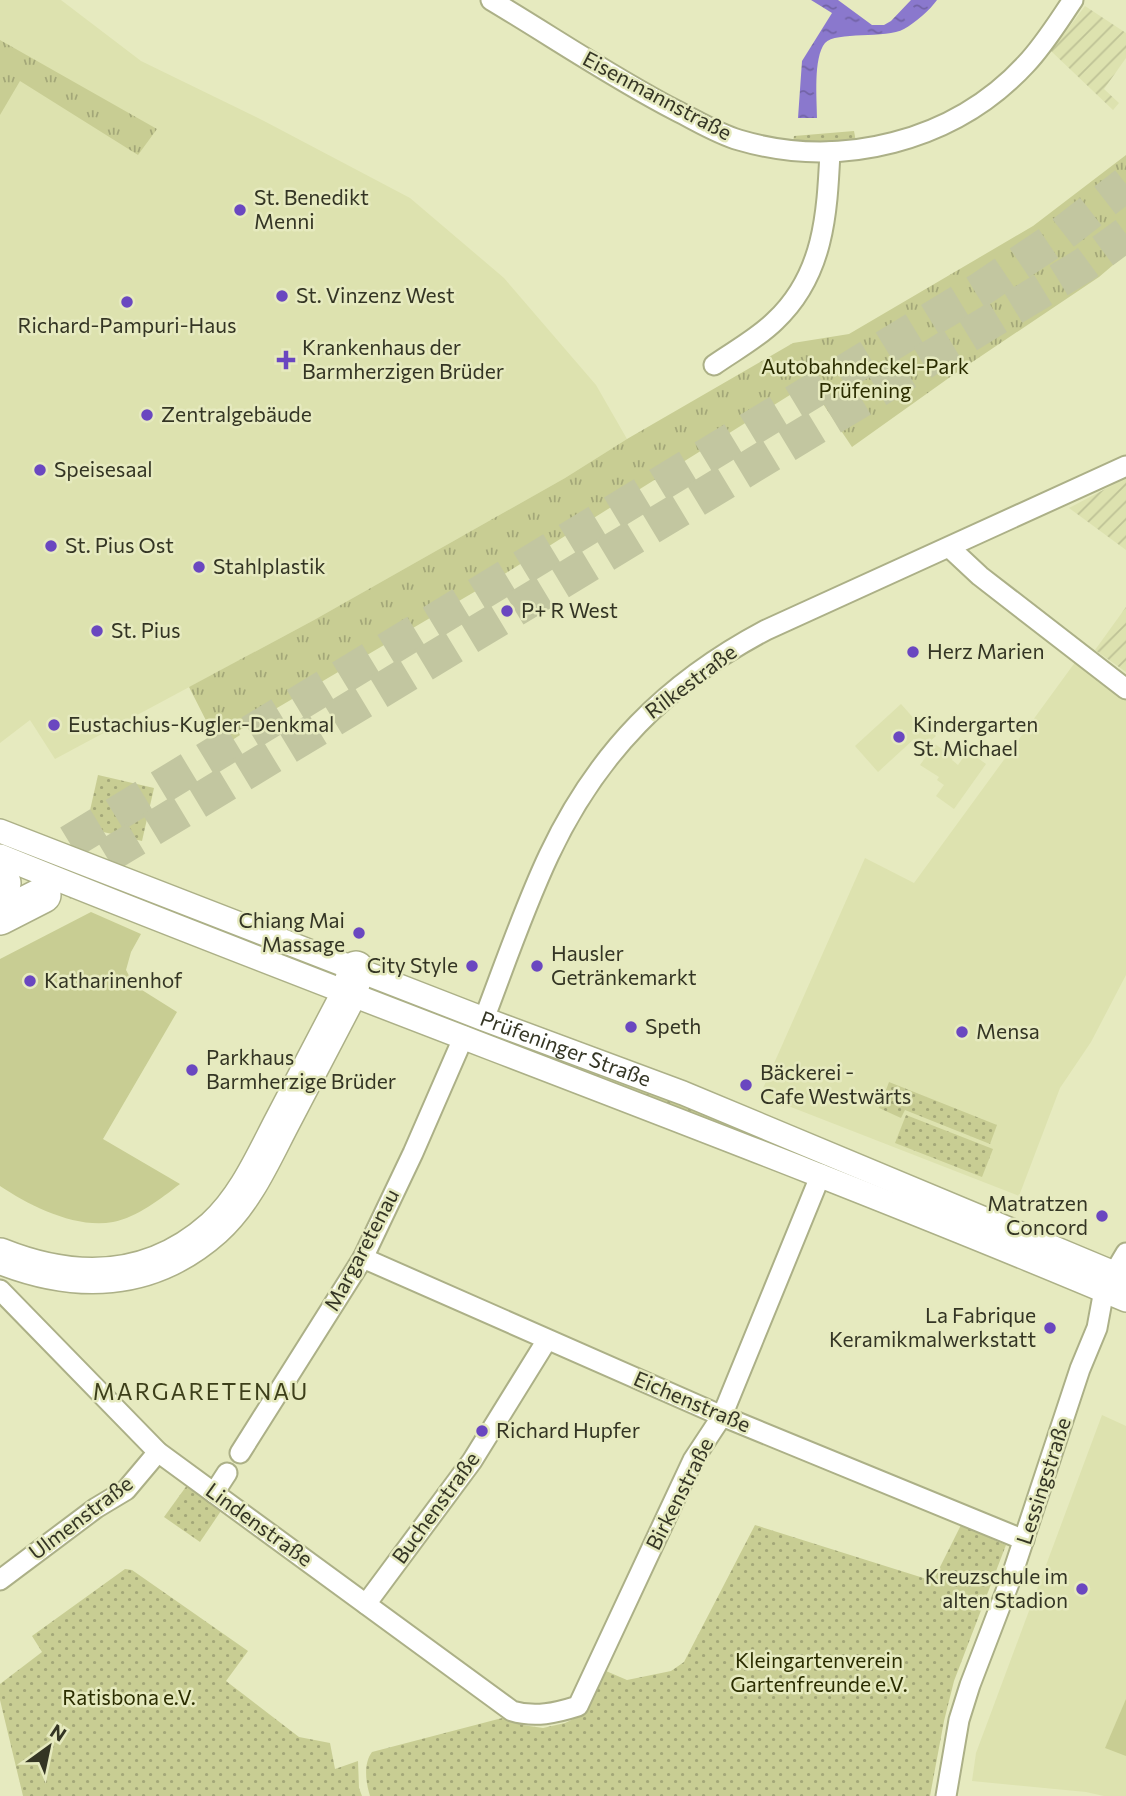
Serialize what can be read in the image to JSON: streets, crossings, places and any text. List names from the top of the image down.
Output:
{
  "streets": {
    "street": [
      "Eisenmannstraße",
      "Rilkestraße",
      "Prüfeninger Straße",
      "Margaretenau",
      "Eichenstraße",
      "Lessingstraße",
      "Birkenstraße",
      "Buchenstraße",
      "Ulmenstraße",
      "Lindenstraße"
    ]
  },
  "crossings": [
    ["Rilkestraße", "Prüfeninger Straße"],
    ["Prüfeninger Straße", "Margaretenau"],
    ["Prüfeninger Straße", "Lessingstraße"],
    ["Prüfeninger Straße", "Birkenstraße"],
    ["Margaretenau", "Eichenstraße"],
    ["Eichenstraße", "Lessingstraße"],
    ["Eichenstraße", "Birkenstraße"],
    ["Eichenstraße", "Buchenstraße"],
    ["Birkenstraße", "Lindenstraße"],
    ["Buchenstraße", "Lindenstraße"],
    ["Ulmenstraße", "Lindenstraße"]
  ],
  "districts": ["MARGARETENAU"],
  "parks": ["Autobahndeckel-Park Prüfening", "Kleingartenverein Gartenfreunde e.V.", "Ratisbona e.V."],
  "places": {
    "other": [
      "St. Benedikt Menni",
      "St. Vinzenz West",
      "Richard-Pampuri-Haus",
      "Zentralgebäude",
      "Speisesaal",
      "St. Pius Ost",
      "Stahlplastik",
      "P+ R West",
      "St. Pius",
      "Herz Marien",
      "Eustachius-Kugler-Denkmal",
      "Kindergarten St. Michael",
      "Chiang Mai Massage",
      "City Style",
      "Hausler Getränkemarkt",
      "Katharinenhof",
      "Speth",
      "Mensa",
      "Parkhaus Barmherzige Brüder",
      "Bäckerei - Cafe Westwärts",
      "Matratzen Concord",
      "La Fabrique Keramikmalwerkstatt",
      "Richard Hupfer",
      "Kreuzschule im alten Stadion"
    ],
    "health": ["Krankenhaus der Barmherzigen Brüder"]
  },
  "north": "top right"
}
